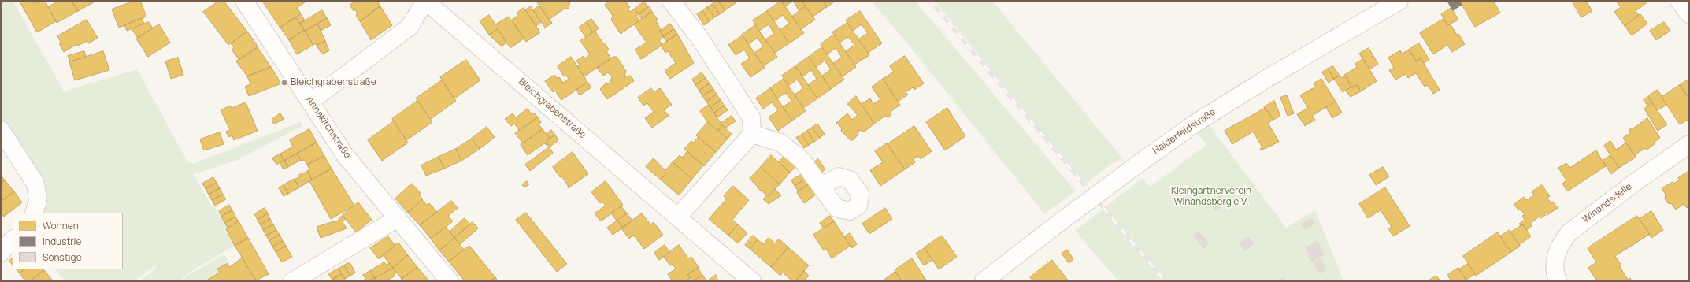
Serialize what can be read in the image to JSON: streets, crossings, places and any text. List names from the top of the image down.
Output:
{
  "streets": {
    "street": [
      "Bleichgrabenstraße",
      "Annakirchstraße",
      "Haiderfeldstraße",
      "Winandsdelle"
    ]
  },
  "crossings": [
    ["Bleichgrabenstraße", "Annakirchstraße"]
  ],
  "parks": ["Kleingärtnerverein Winandsberg e.V."],
  "places": ["Bleichgrabenstraße"],
  "legend": ["Wohnen", "Industrie", "Sonstige"]
}
